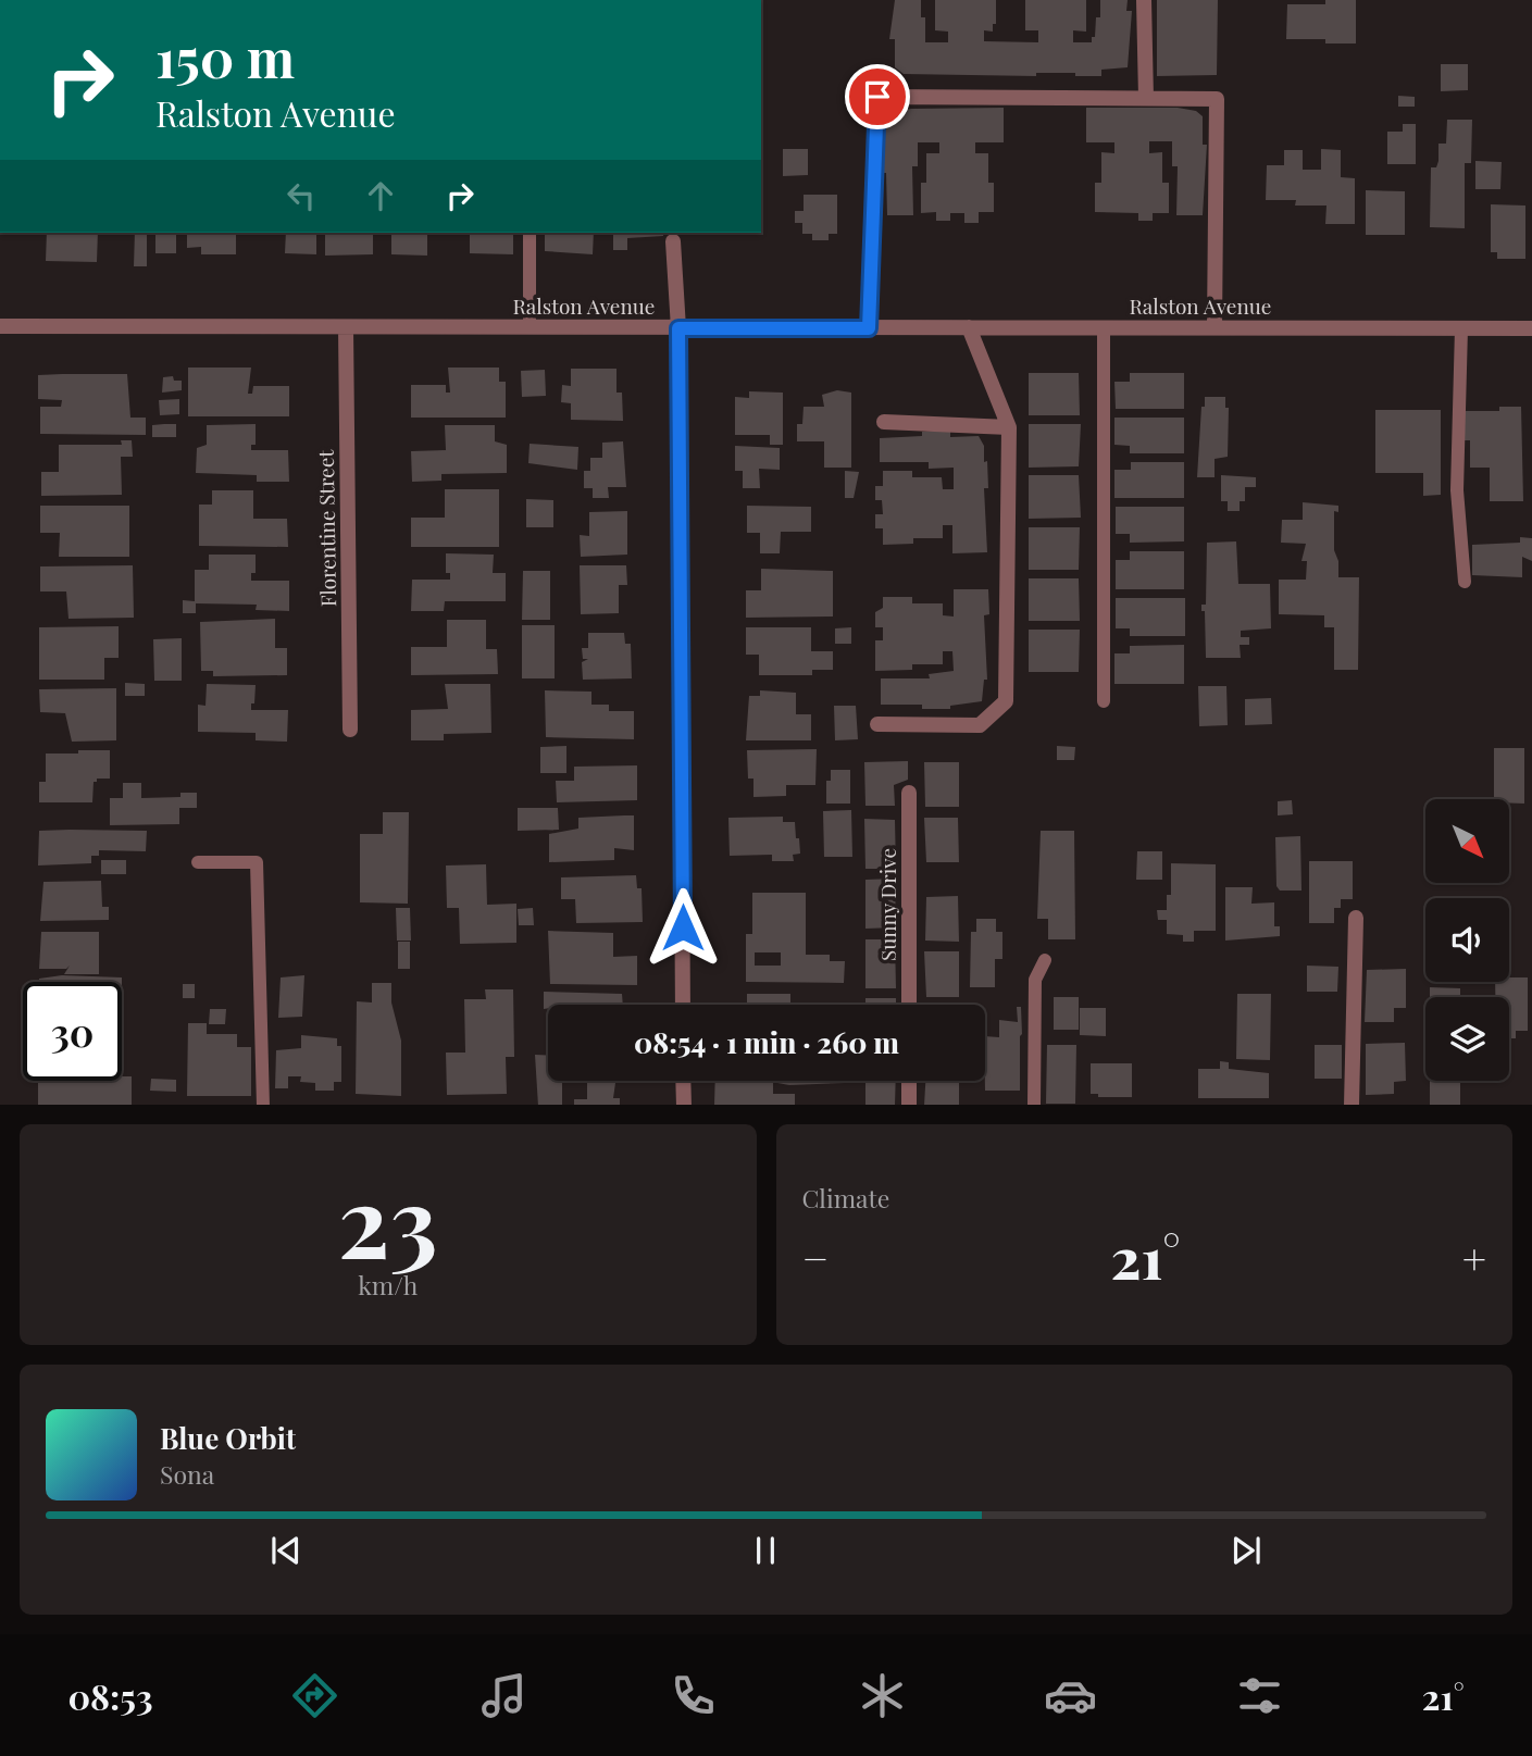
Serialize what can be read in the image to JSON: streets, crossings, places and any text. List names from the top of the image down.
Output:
{
  "streets": {
    "street": ["Ralston Avenue", "Florentine Street", "Sunny Drive"]
  },
  "crossings": [
    ["Ralston Avenue", "Florentine Street"]
  ],
  "north": "bottom right",
  "page": {
    "turn": ["150 m", "Ralston Avenue"],
    "limit": "30",
    "trip": "08:54 · 1 min · 260 m",
    "tile": [
      ["23", "km/h"],
      "Climate"
    ],
    "heat": ["−", "21°", "+"],
    "song": ["Blue Orbit", "Sona"],
    "tabs": ["08:53", "21°"]
  }
}
